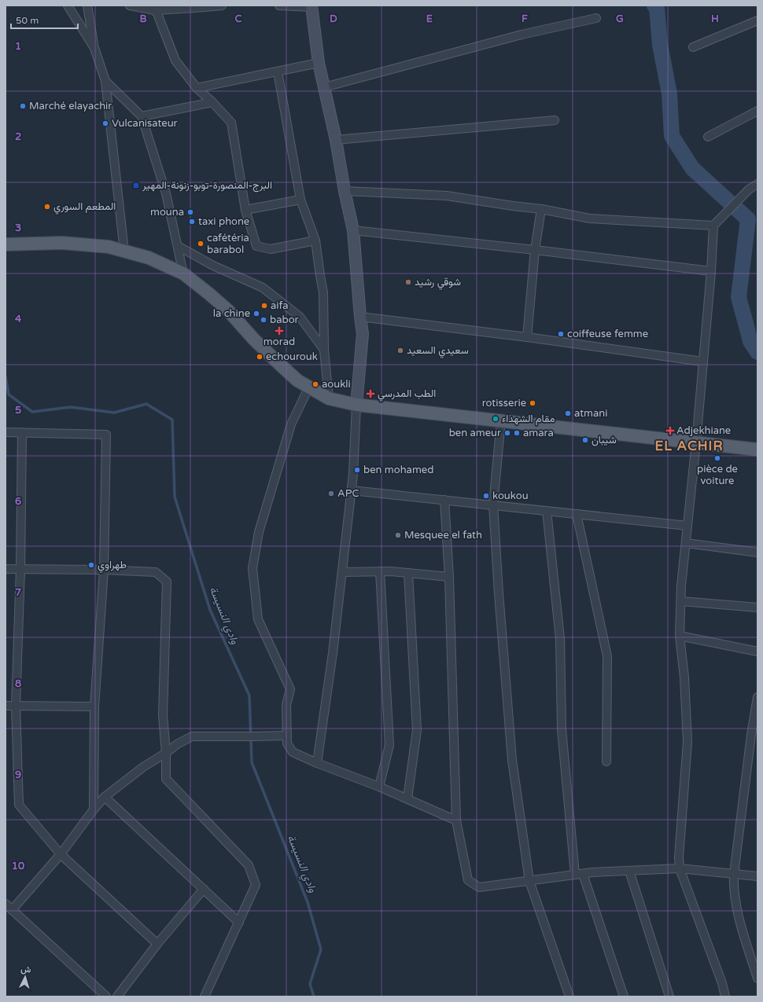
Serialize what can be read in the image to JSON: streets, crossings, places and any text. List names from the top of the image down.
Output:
{
  "districts": ["EL ACHIR"],
  "water": ["وادي النسيسة"],
  "places": {
    "other": [
      "Marché elayachir",
      "Vulcanisateur",
      "المطعم السوري",
      "mouna",
      "taxi phone",
      "cafétéria barabol",
      "شوقي رشيد",
      "aifa",
      "la chine",
      "babor",
      "coiffeuse femme",
      "سعيدي السعيد",
      "echourouk",
      "aoukli",
      "rotisserie",
      "atmani",
      "مقام الشهداء",
      "ben ameur",
      "amara",
      "شيبان",
      "pièce de voiture",
      "ben mohamed",
      "APC",
      "koukou",
      "Mesquee el fath",
      "طهراوي"
    ],
    "transit": ["البرج-المنصورة-توبو-زنونة-المهير"],
    "health": ["morad", "الطب المدرسي", "Adjekhiane"]
  },
  "scale_bar": "50 m",
  "north": "top",
  "grid": {
    "columns": [
      "B",
      "C",
      "D",
      "E",
      "F",
      "G",
      "H"
    ],
    "rows": [
      "1",
      "2",
      "3",
      "4",
      "5",
      "6",
      "7",
      "8",
      "9",
      "10"
    ]
  }
}
